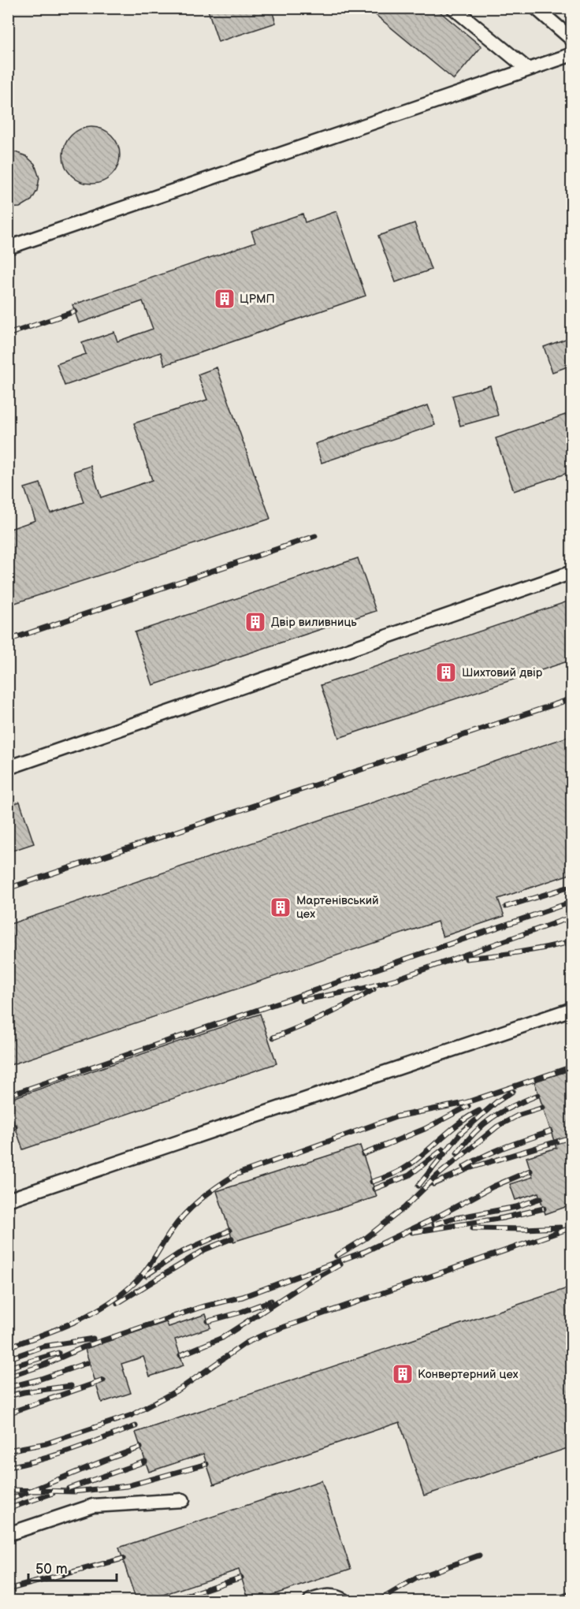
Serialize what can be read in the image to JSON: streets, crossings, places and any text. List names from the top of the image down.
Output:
{
  "places": {
    "building": [
      "ЦРМП",
      "Двір виливниць",
      "Шихтовий двір",
      "Мартенівський цех",
      "Конвертерний цех"
    ]
  },
  "scale_bar": "50 m"
}
